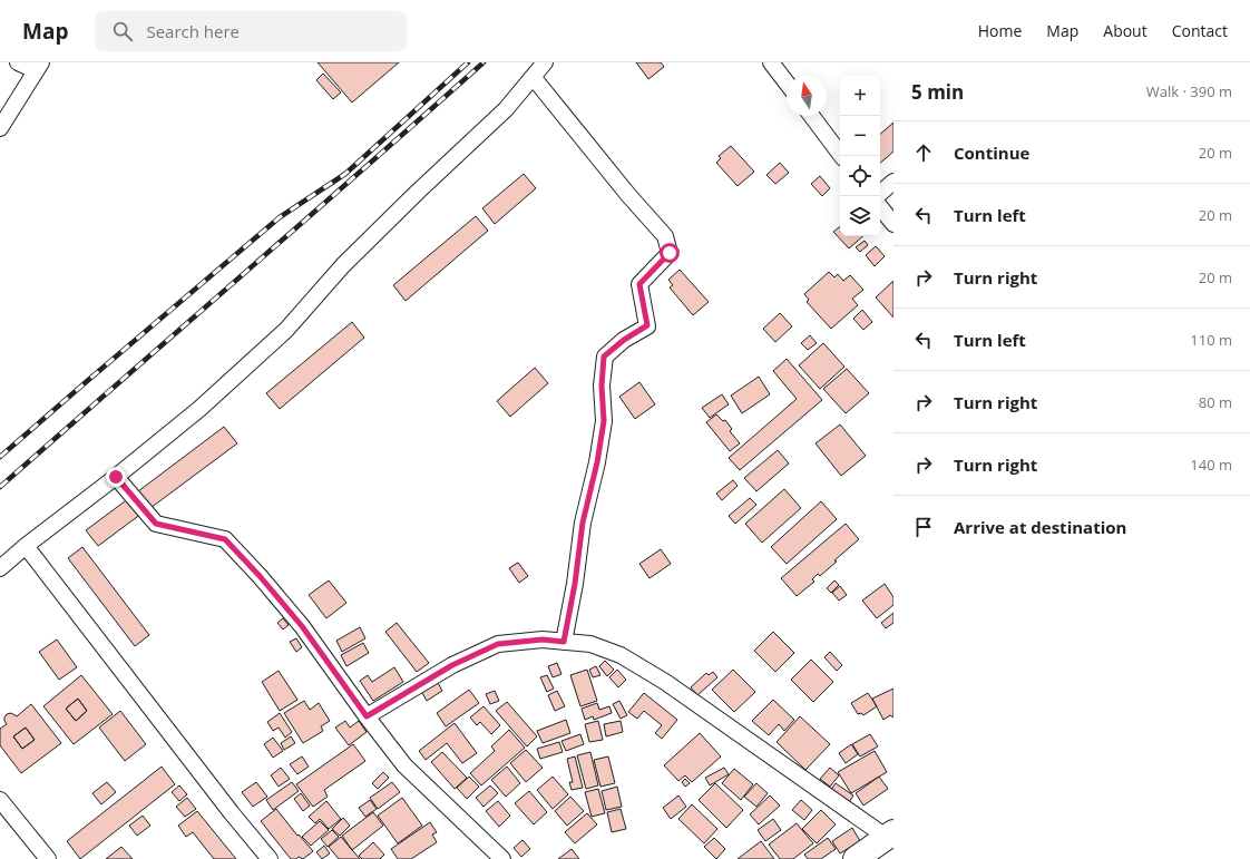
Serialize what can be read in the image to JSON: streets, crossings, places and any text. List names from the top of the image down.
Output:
{
  "north": "top",
  "page": {
    "header": "Map",
    "search": "Search here",
    "nav": [
      "Home",
      "Map",
      "About",
      "Contact"
    ],
    "heading": ["5 min", "Walk · 390 m"],
    "map_buttons": ["+", "−"],
    "list": [
      ["Continue", "20 m"],
      ["Turn left", "20 m"],
      ["Turn right", "20 m"],
      ["Turn left", "110 m"],
      ["Turn right", "80 m"],
      ["Turn right", "140 m"],
      "Arrive at destination"
    ]
  }
}
